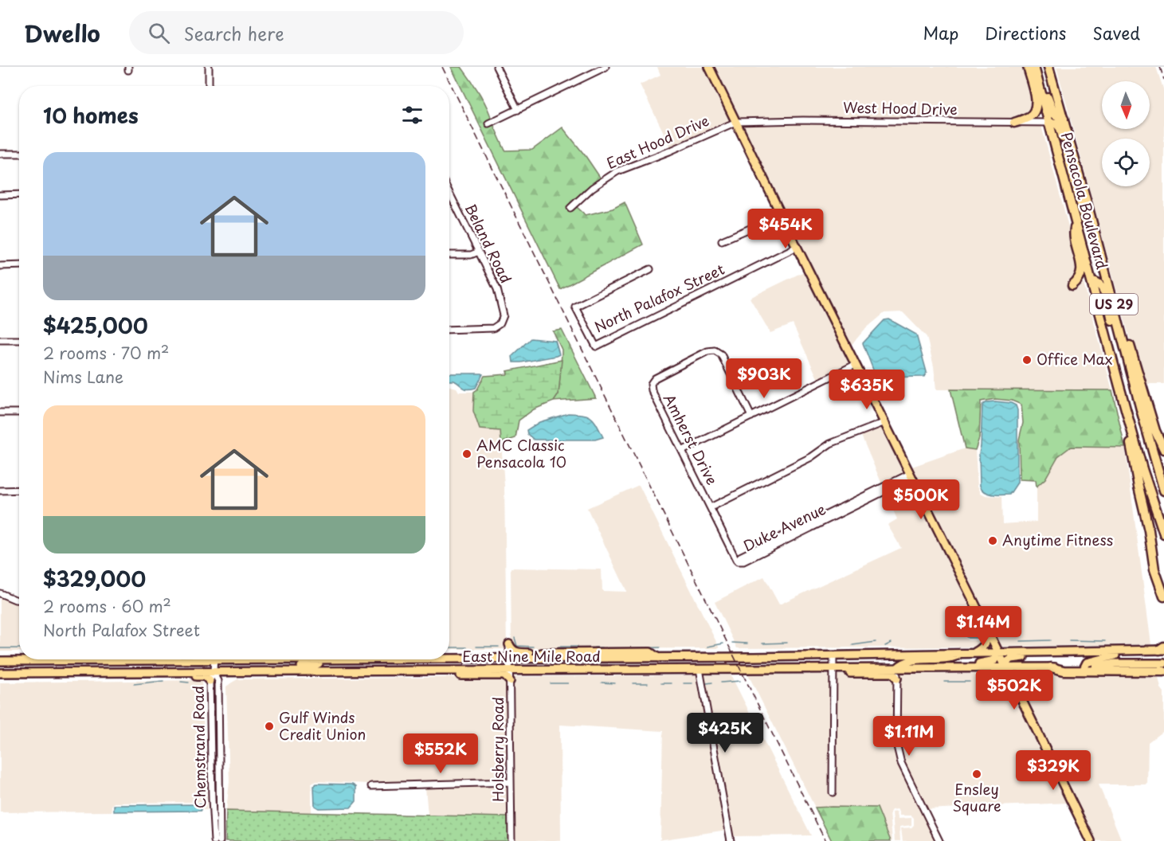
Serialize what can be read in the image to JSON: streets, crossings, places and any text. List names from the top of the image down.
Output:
{
  "streets": {
    "highway": ["Pensacola Boulevard", "US 29"],
    "main road": ["East Nine Mile Road"],
    "street": [
      "West Hood Drive",
      "East Hood Drive",
      "Beland Road",
      "North Palafox Street",
      "Amherst Drive",
      "Duke Avenue",
      "Chemstrand Road",
      "Holsberry Road"
    ]
  },
  "crossings": [
    ["West Hood Drive", "East Hood Drive"],
    ["West Hood Drive", "Pensacola Boulevard"],
    ["Amherst Drive", "Duke Avenue"],
    ["East Nine Mile Road", "Chemstrand Road"],
    ["East Nine Mile Road", "Holsberry Road"]
  ],
  "places": [
    "Office Max",
    "AMC Classic Pensacola 10",
    "Anytime Fitness",
    "Gulf Winds Credit Union",
    "Ensley Square"
  ],
  "north": "bottom",
  "page": {
    "header": "Dwello",
    "search": "Search here",
    "nav": ["Map", "Directions", "Saved"],
    "heading": "10 homes",
    "list": [
      {
        "name": "$425,000",
        "note": "2 rooms · 70 m² · Nims Lane"
      },
      {
        "name": "$329,000",
        "note": "2 rooms · 60 m² · North Palafox Street"
      }
    ],
    "price": [
      "$454K",
      "$903K",
      "$635K",
      "$500K",
      "$1.14M",
      "$502K",
      "$425K",
      "$1.11M",
      "$552K",
      "$329K"
    ]
  }
}
